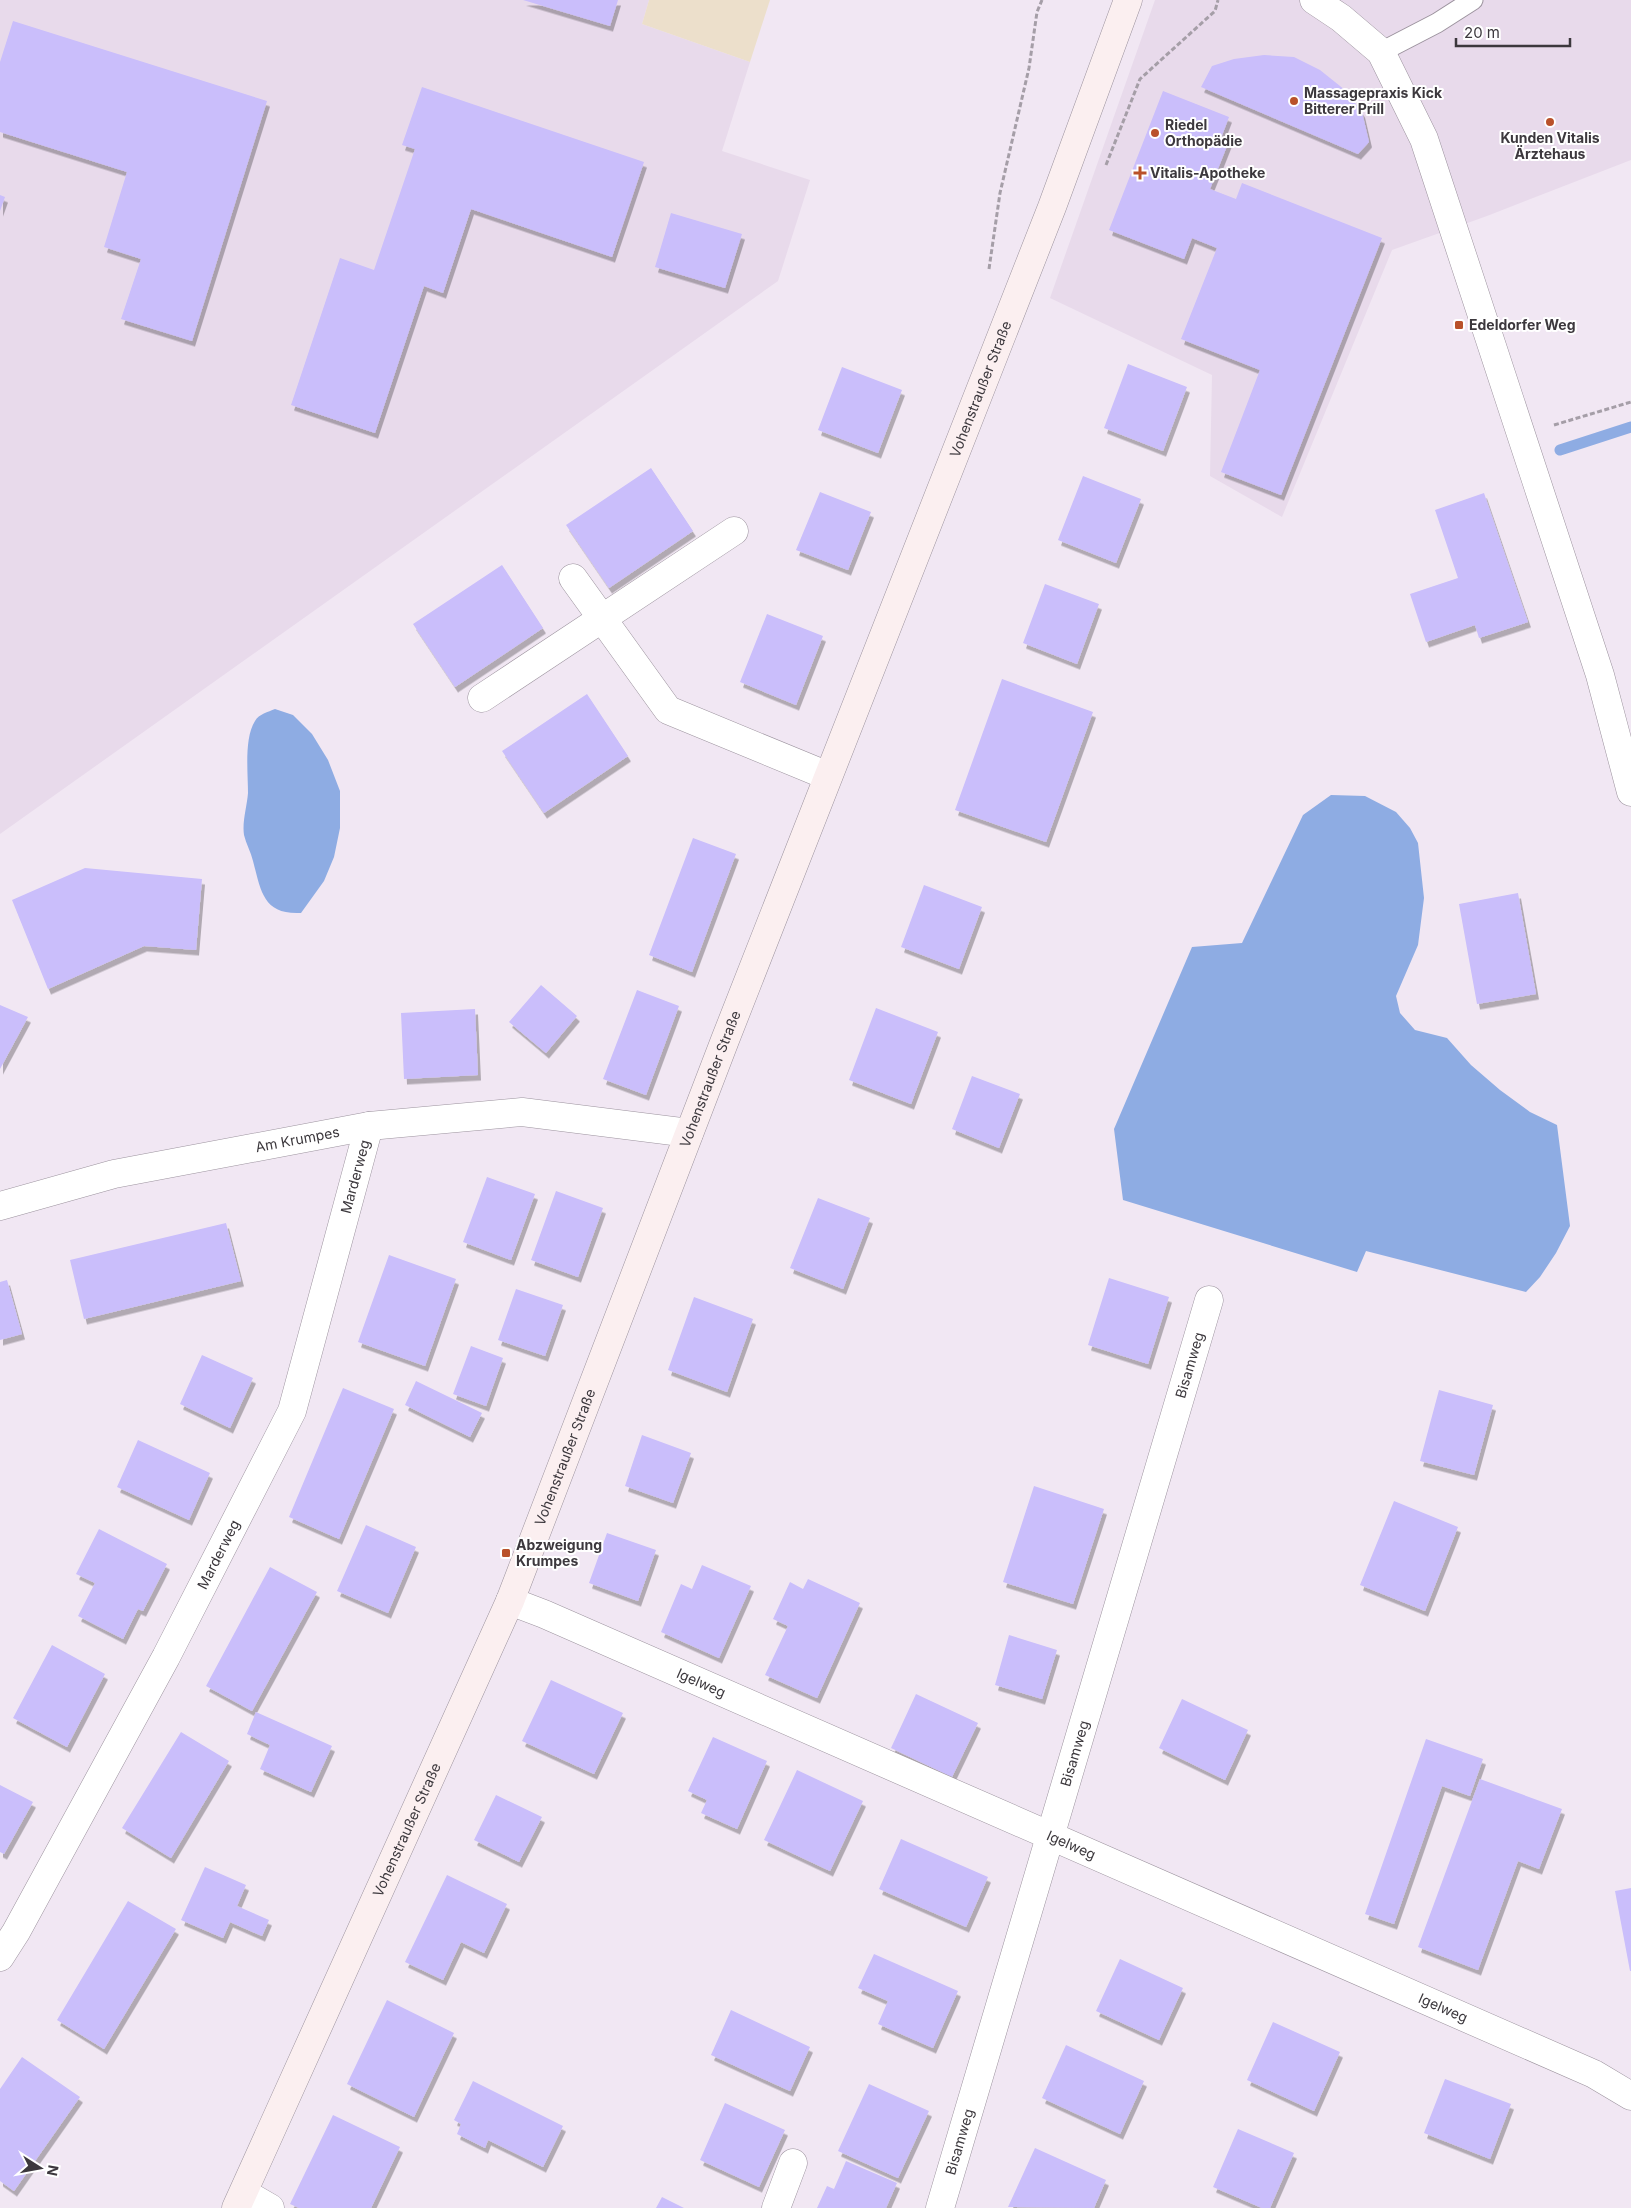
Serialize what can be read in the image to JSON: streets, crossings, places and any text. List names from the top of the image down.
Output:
{
  "streets": {
    "main road": ["Vohenstraußer Straße"],
    "street": [
      "Am Krumpes",
      "Marderweg",
      "Bisamweg",
      "Igelweg"
    ]
  },
  "crossings": [
    ["Vohenstraußer Straße", "Am Krumpes"],
    ["Vohenstraußer Straße", "Igelweg"],
    ["Am Krumpes", "Marderweg"],
    ["Bisamweg", "Igelweg"]
  ],
  "places": {
    "other": ["Massagepraxis Kick Bitterer Prill", "Kunden Vitalis Ärztehaus", "Riedel Orthopädie"],
    "health": ["Vitalis-Apotheke"],
    "transit": ["Edeldorfer Weg", "Abzweigung Krumpes"]
  },
  "scale_bar": "20 m",
  "north": "right"
}
